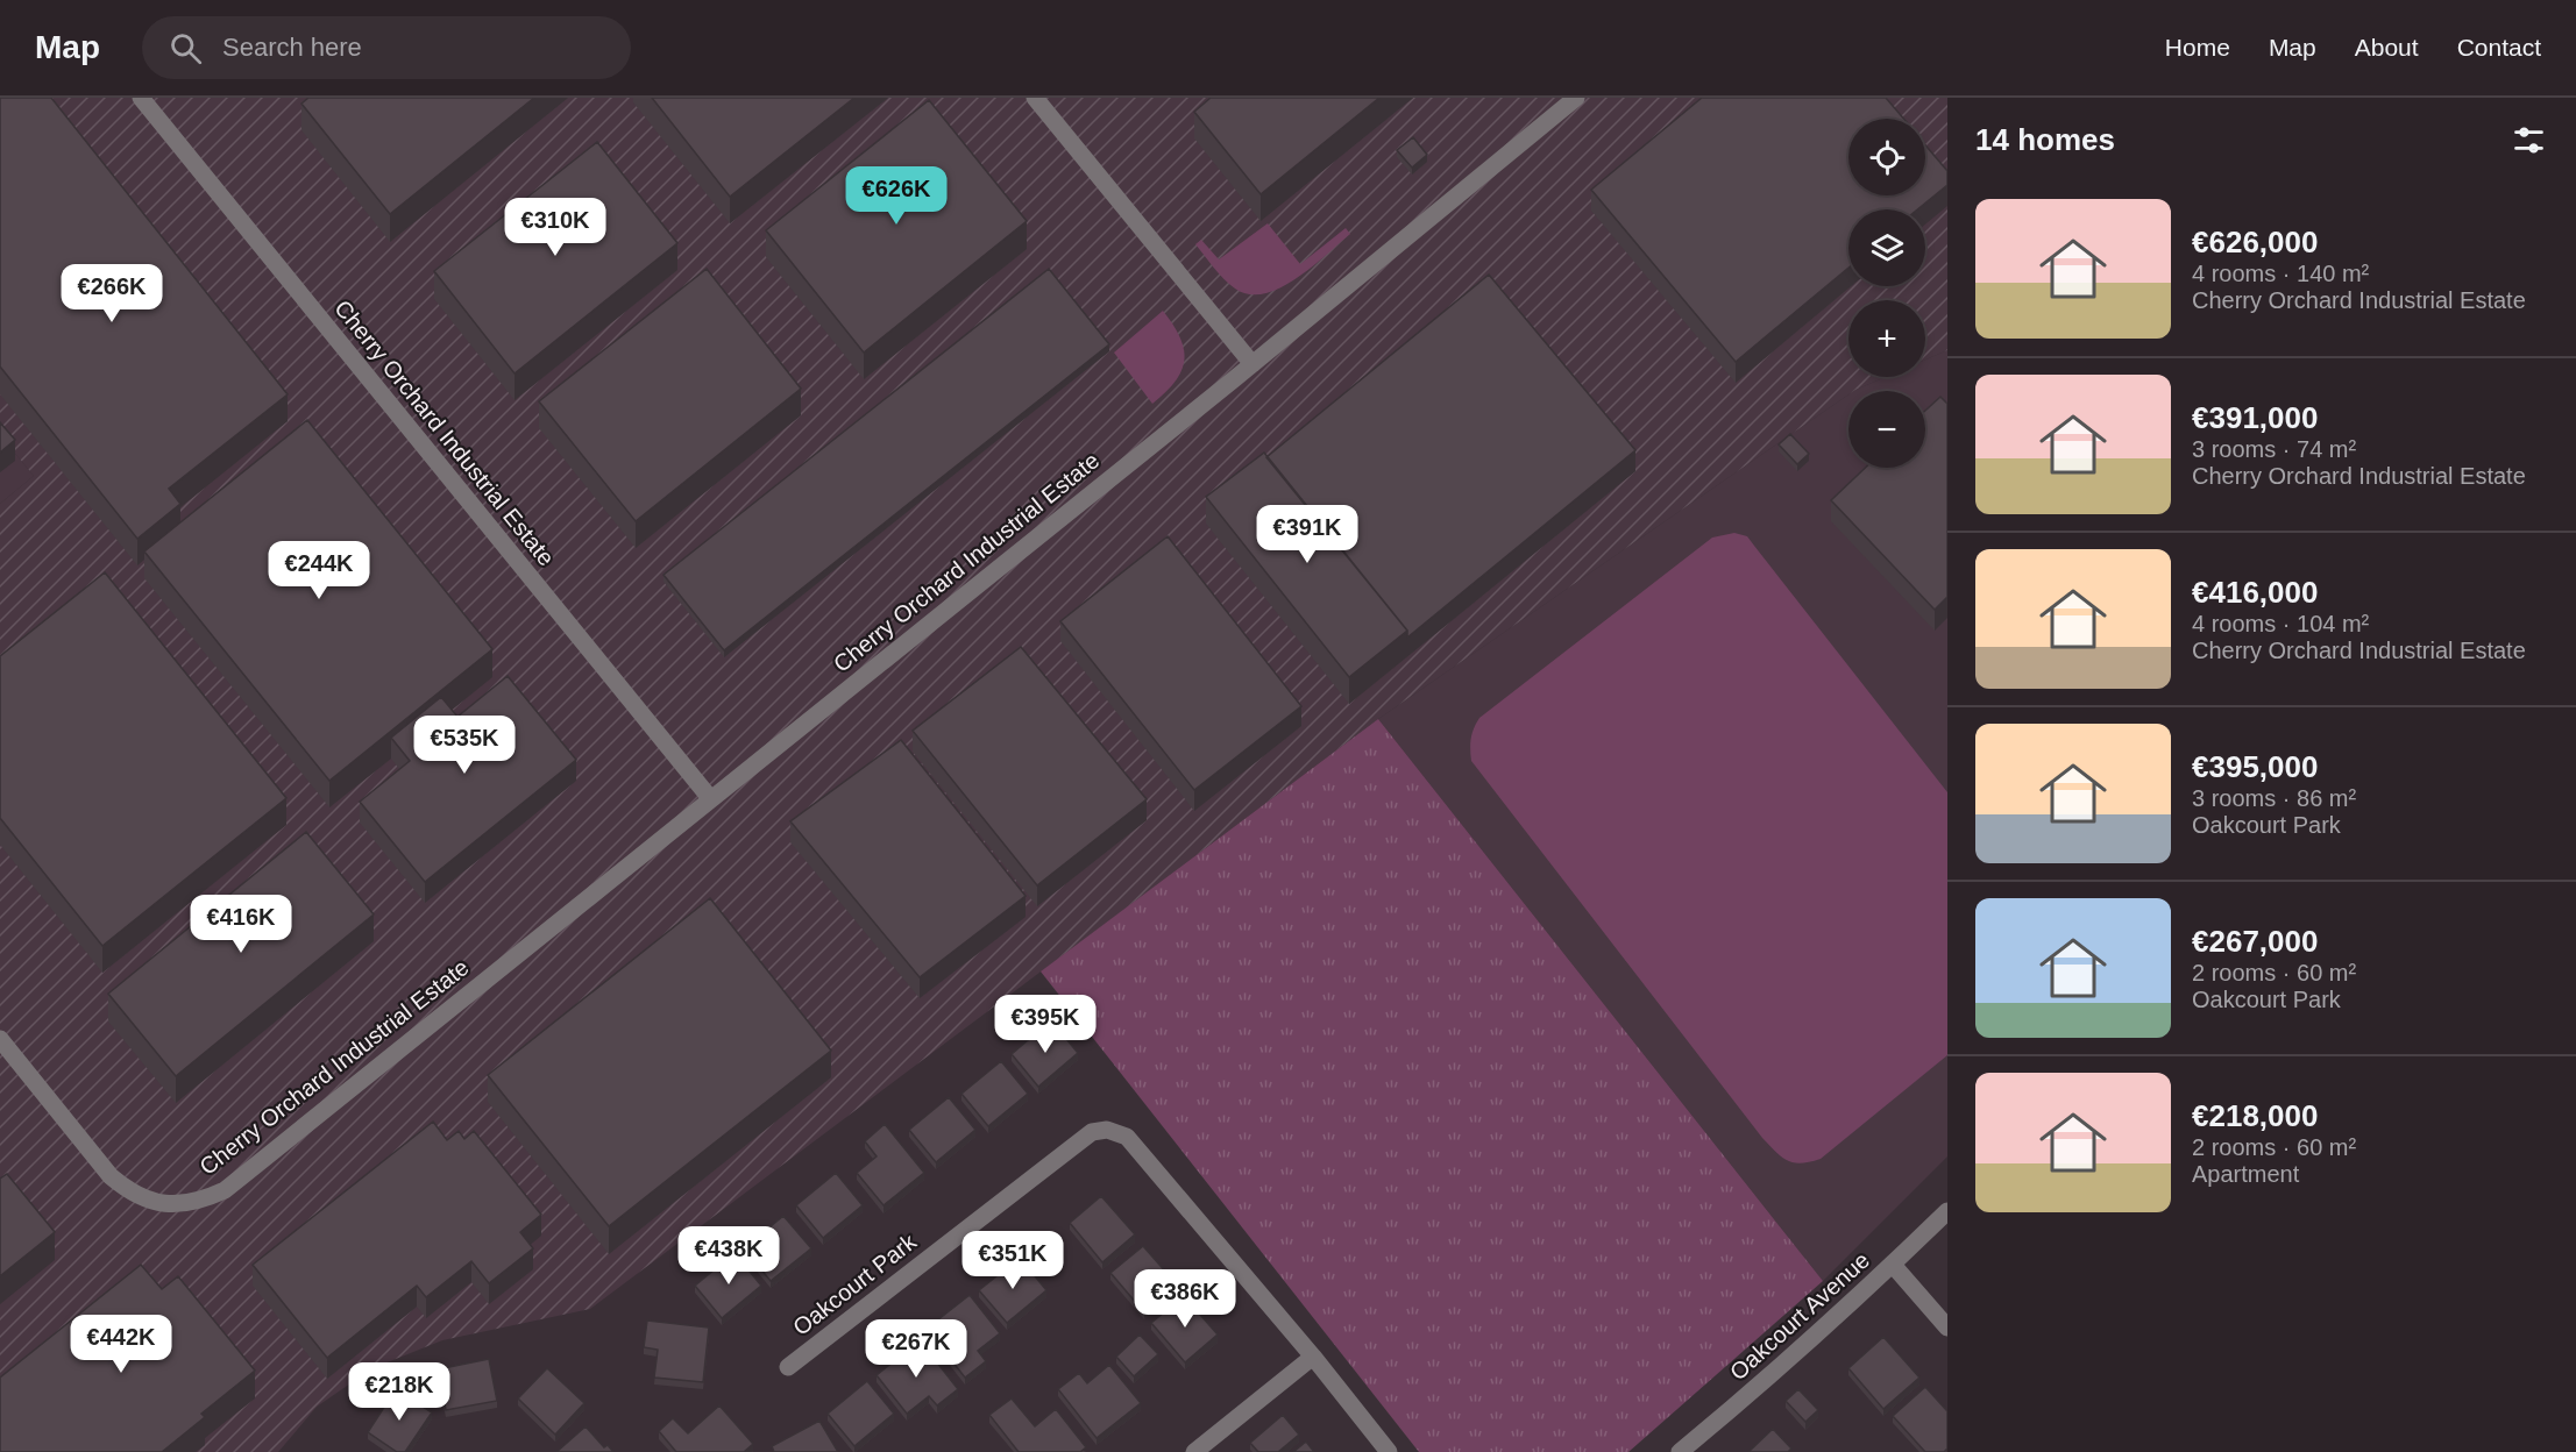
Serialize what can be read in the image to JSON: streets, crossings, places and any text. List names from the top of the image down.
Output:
{
  "streets": {
    "street": ["Cherry Orchard Industrial Estate", "Oakcourt Park", "Oakcourt Avenue"]
  },
  "page": {
    "header": "Map",
    "search": "Search here",
    "nav": [
      "Home",
      "Map",
      "About",
      "Contact"
    ],
    "heading": "14 homes",
    "map_buttons": ["+", "−"],
    "price": [
      "€626K",
      "€310K",
      "€266K",
      "€391K",
      "€244K",
      "€535K",
      "€416K",
      "€395K",
      "€438K",
      "€351K",
      "€386K",
      "€442K",
      "€267K",
      "€218K"
    ],
    "list": [
      {
        "name": "€626,000",
        "note": "4 rooms · 140 m² · Cherry Orchard Industrial Estate"
      },
      {
        "name": "€391,000",
        "note": "3 rooms · 74 m² · Cherry Orchard Industrial Estate"
      },
      {
        "name": "€416,000",
        "note": "4 rooms · 104 m² · Cherry Orchard Industrial Estate"
      },
      {
        "name": "€395,000",
        "note": "3 rooms · 86 m² · Oakcourt Park"
      },
      {
        "name": "€267,000",
        "note": "2 rooms · 60 m² · Oakcourt Park"
      },
      {
        "name": "€218,000",
        "note": "2 rooms · 60 m² · Apartment"
      }
    ]
  }
}
